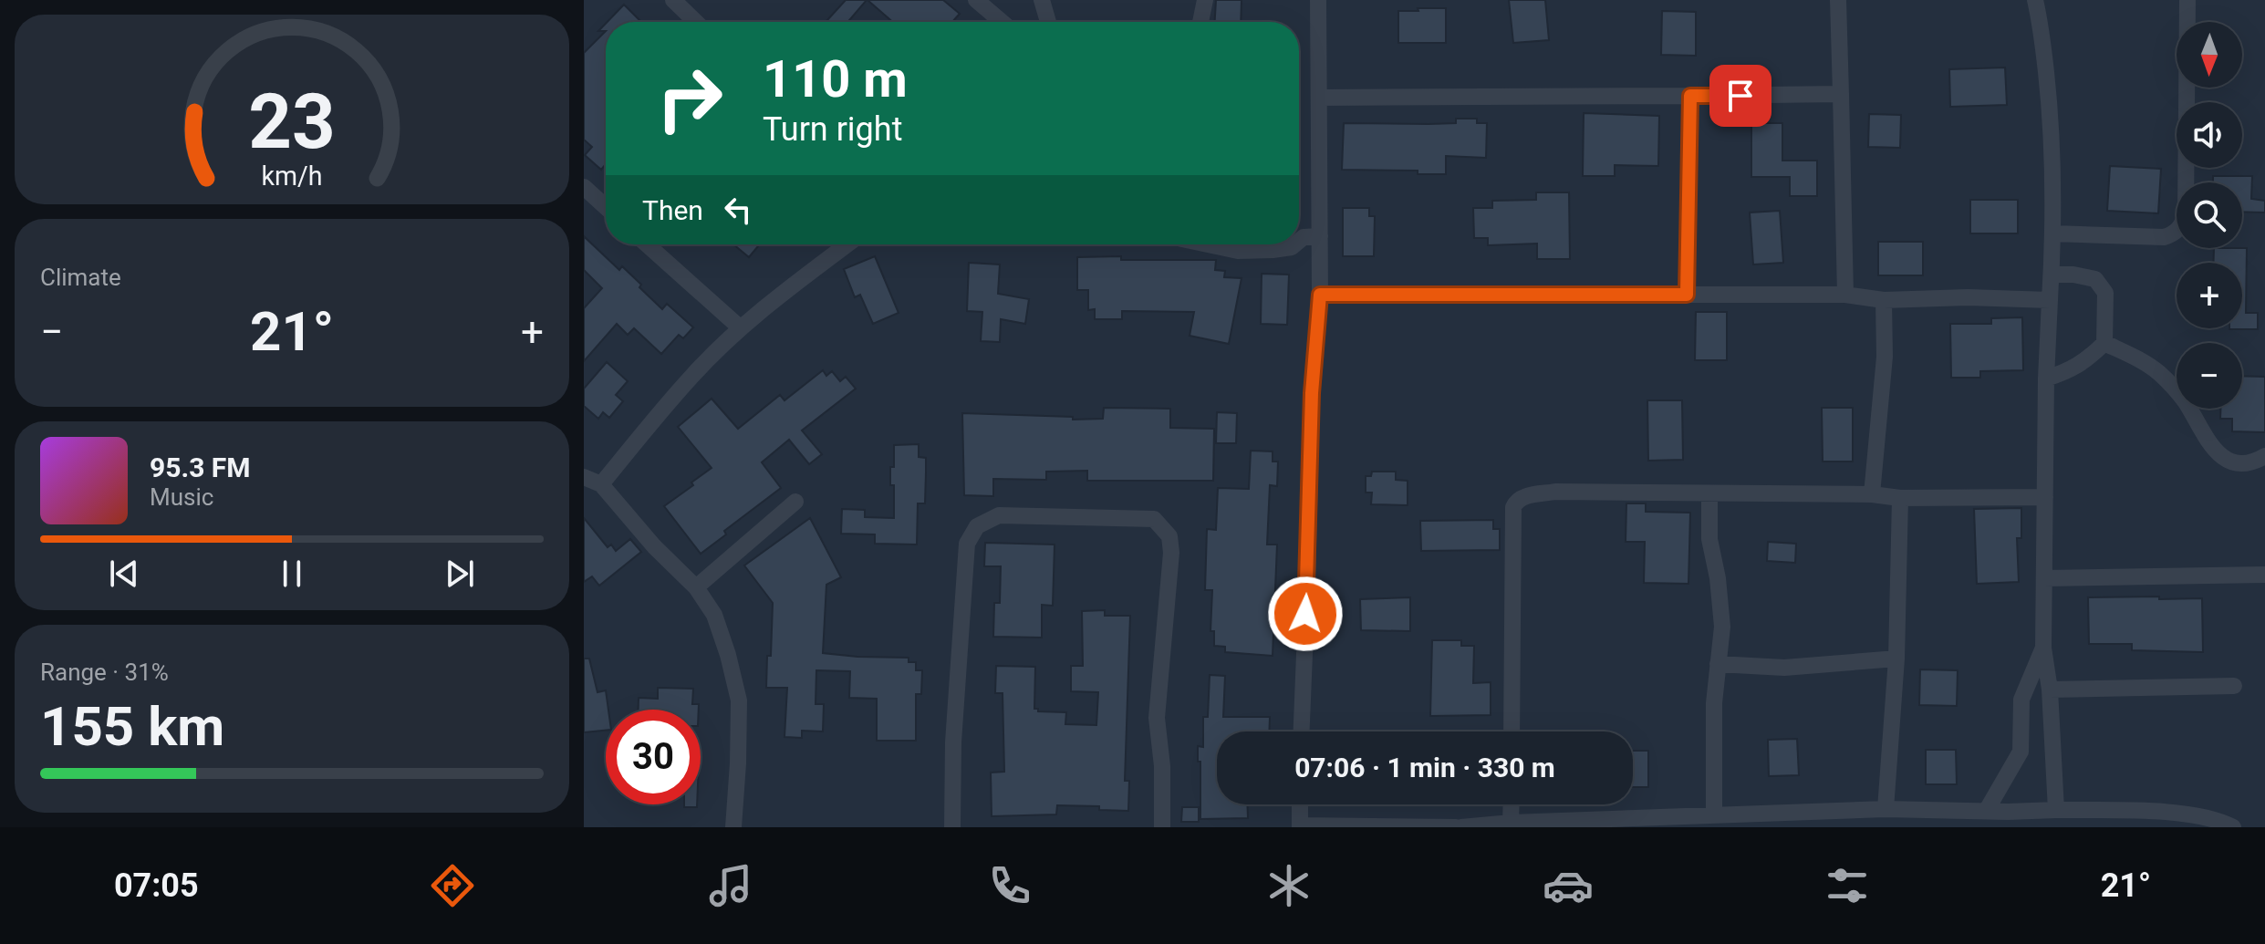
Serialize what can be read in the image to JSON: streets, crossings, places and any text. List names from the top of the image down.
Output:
{
  "north": "bottom",
  "page": {
    "map_buttons": ["+", "−"],
    "turn": ["110 m", "Turn right"],
    "then": "Then",
    "tile": [
      "Climate",
      ["Range · 31%", "155 km"]
    ],
    "heat": ["−", "21°", "+"],
    "song": ["95.3 FM", "Music"],
    "limit": "30",
    "trip": "07:06 · 1 min · 330 m",
    "tabs": ["07:05", "21°"],
    "gauge": ["23", "km/h"]
  }
}
